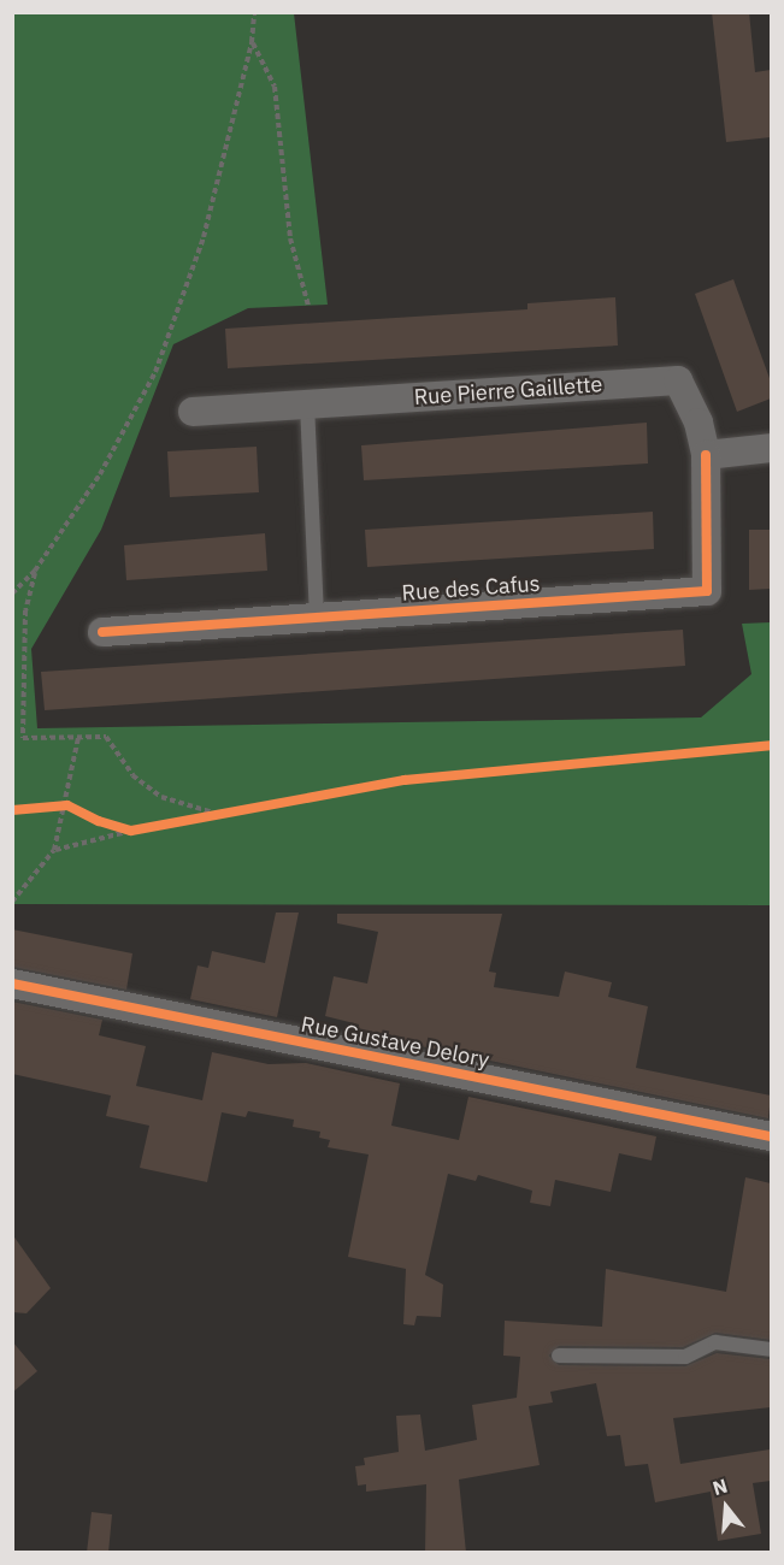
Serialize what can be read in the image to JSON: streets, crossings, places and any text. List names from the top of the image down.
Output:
{
  "streets": {
    "street": ["Rue Pierre Gaillette", "Rue des Cafus", "Rue Gustave Delory"]
  },
  "crossings": [
    ["Rue Pierre Gaillette", "Rue des Cafus"]
  ],
  "north": "top"
}
